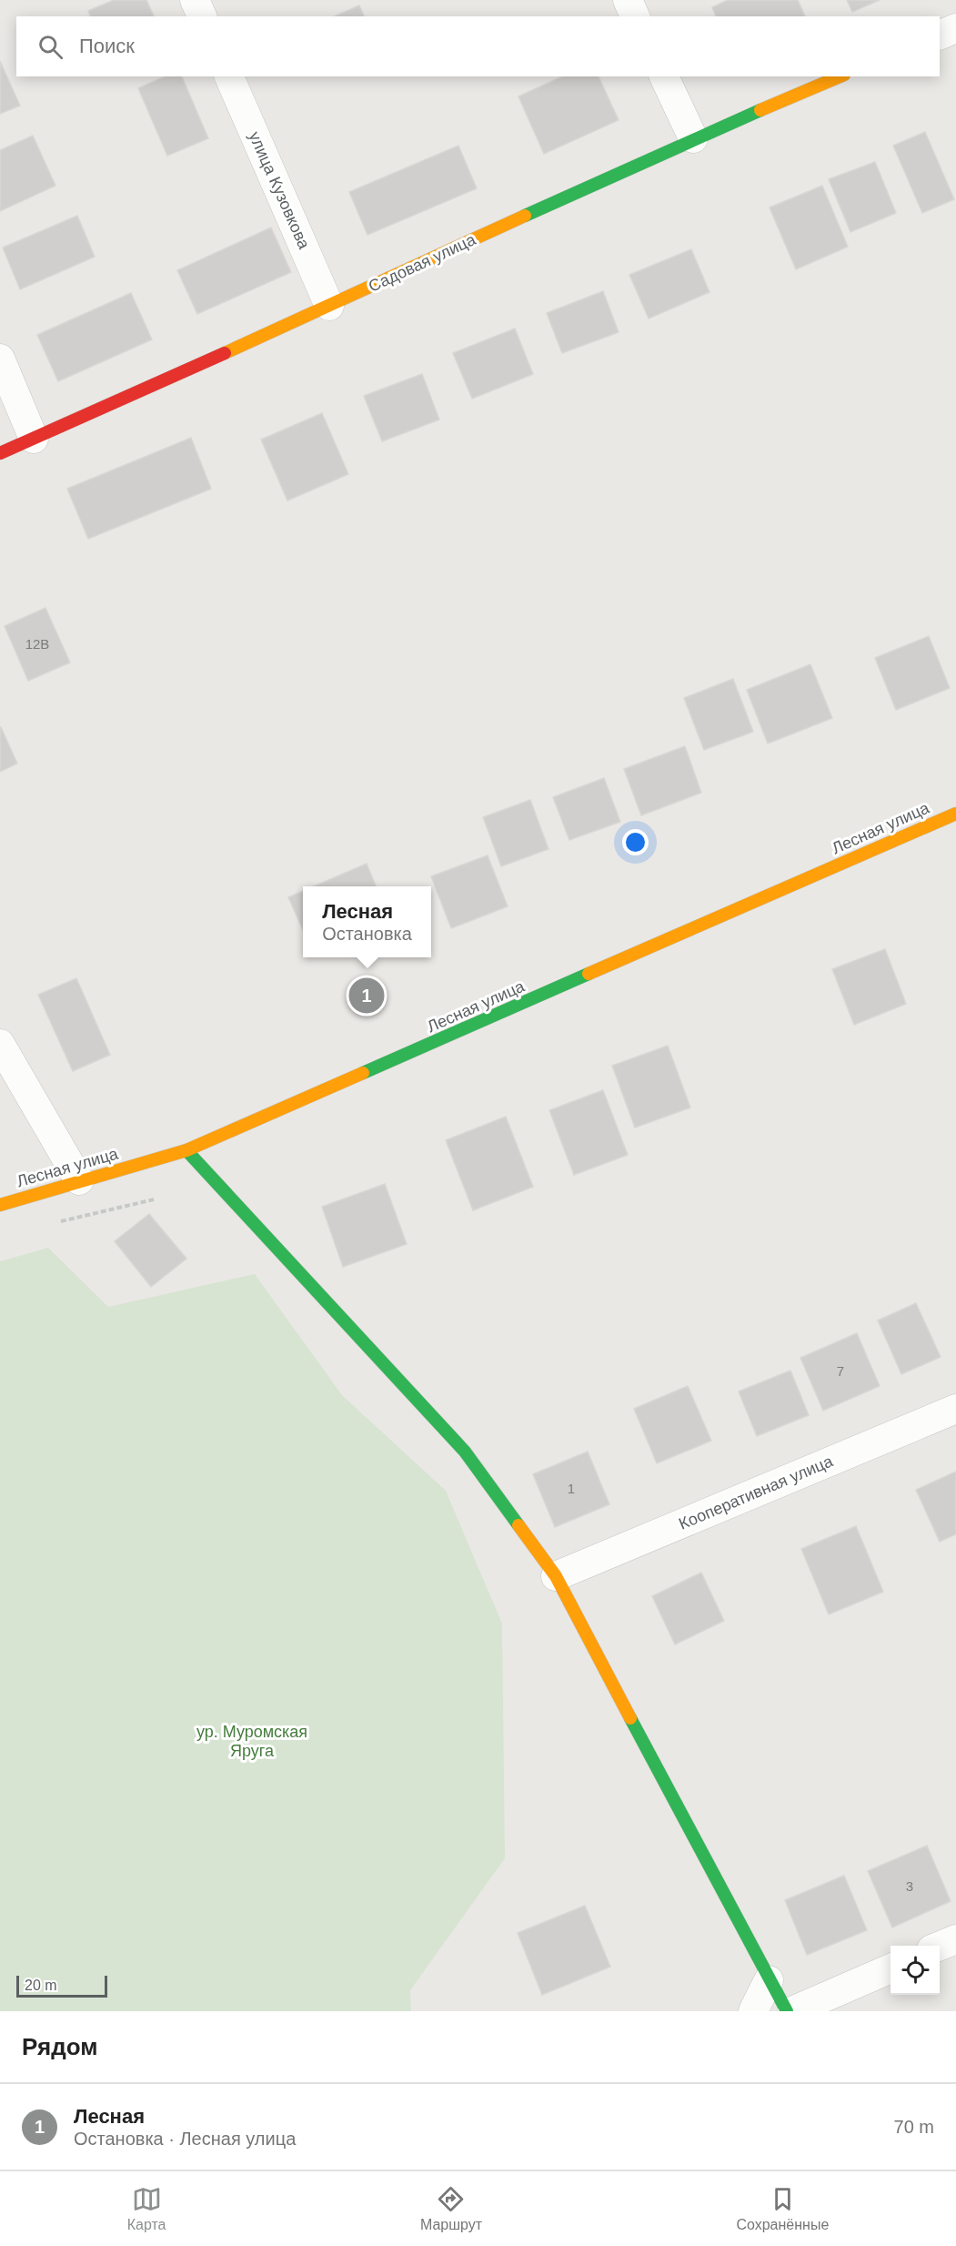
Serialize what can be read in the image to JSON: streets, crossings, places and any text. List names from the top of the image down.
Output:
{
  "streets": {
    "street": [
      "улица Кузовкова",
      "Садовая улица",
      "Лесная улица",
      "Кооперативная улица"
    ]
  },
  "crossings": [
    ["улица Кузовкова", "Садовая улица"]
  ],
  "parks": ["ур. Муромская Яруга"],
  "house_numbers": [
    "12В",
    "7",
    "1",
    "3"
  ],
  "scale_bar": "20 m",
  "page": {
    "search": "Поиск",
    "popup": ["Лесная", "Остановка"],
    "pins": "1",
    "scale": "20 m",
    "heading": "Рядом",
    "list": [
      {
        "mark": "1",
        "name": "Лесная",
        "note": "Остановка · Лесная улица",
        "value": "70 m"
      }
    ],
    "nav": ["Карта", "Маршрут", "Сохранённые"]
  }
}
